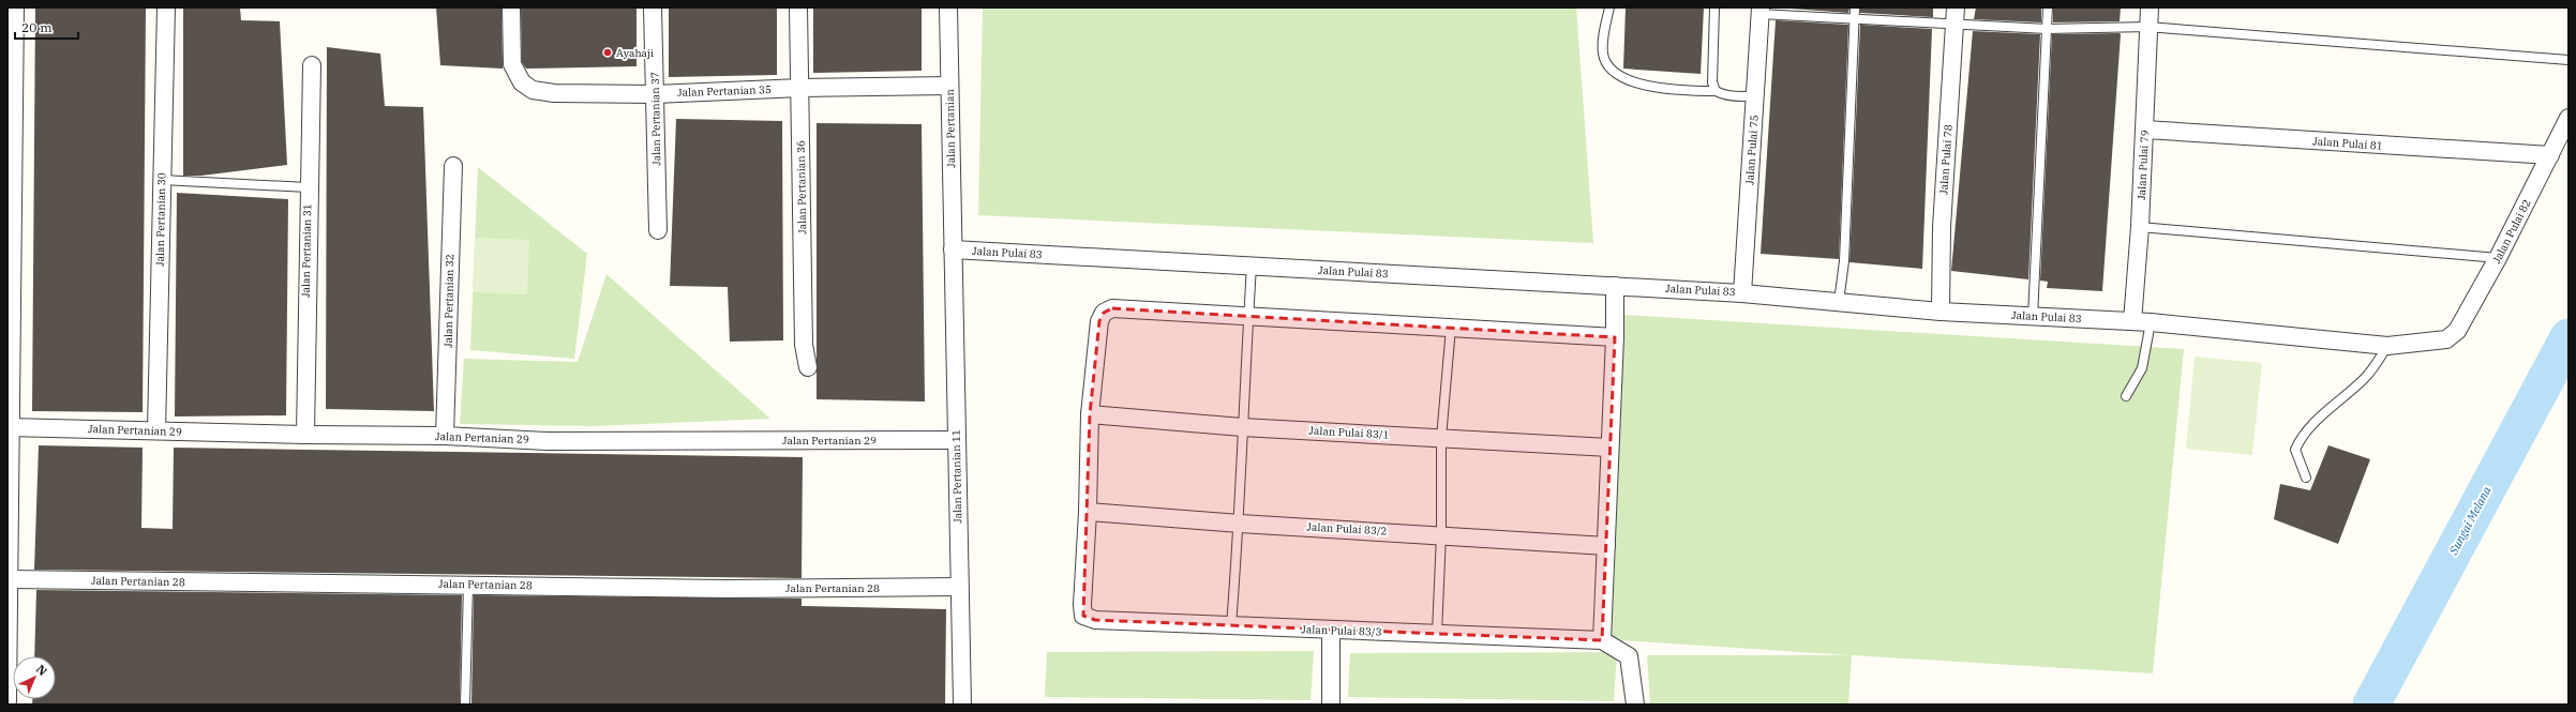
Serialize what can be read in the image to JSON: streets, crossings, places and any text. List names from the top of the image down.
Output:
{
  "streets": {
    "street": [
      "Jalan Pertanian 35",
      "Jalan Pertanian 37",
      "Jalan Pertanian",
      "Jalan Pulai 81",
      "Jalan Pulai 75",
      "Jalan Pulai 78",
      "Jalan Pulai 79",
      "Jalan Pertanian 36",
      "Jalan Pertanian 30",
      "Jalan Pulai 82",
      "Jalan Pertanian 31",
      "Jalan Pulai 83",
      "Jalan Pertanian 32",
      "Jalan Pertanian 29",
      "Jalan Pulai 83/1",
      "Jalan Pertanian 11",
      "Jalan Pulai 83/2",
      "Jalan Pertanian 28",
      "Jalan Pulai 83/3"
    ]
  },
  "crossings": [
    ["Jalan Pertanian 35", "Jalan Pertanian 37"],
    ["Jalan Pertanian 35", "Jalan Pertanian"],
    ["Jalan Pertanian 35", "Jalan Pertanian 36"],
    ["Jalan Pertanian", "Jalan Pulai 83"],
    ["Jalan Pertanian", "Jalan Pertanian 11"],
    ["Jalan Pulai 81", "Jalan Pulai 79"],
    ["Jalan Pulai 81", "Jalan Pulai 82"],
    ["Jalan Pulai 75", "Jalan Pulai 83"],
    ["Jalan Pulai 78", "Jalan Pulai 83"],
    ["Jalan Pulai 79", "Jalan Pulai 83"],
    ["Jalan Pertanian 30", "Jalan Pertanian 29"],
    ["Jalan Pulai 82", "Jalan Pulai 83"],
    ["Jalan Pertanian 31", "Jalan Pertanian 29"],
    ["Jalan Pulai 83", "Jalan Pertanian 11"],
    ["Jalan Pertanian 32", "Jalan Pertanian 29"],
    ["Jalan Pertanian 29", "Jalan Pertanian 11"],
    ["Jalan Pertanian 11", "Jalan Pertanian 28"],
    ["Jalan Pulai 83/2", "Jalan Pulai 83/3"]
  ],
  "water": ["Sungai Melana"],
  "places": ["Ayahaji"],
  "scale_bar": "20 m",
  "north": "top right"
}
